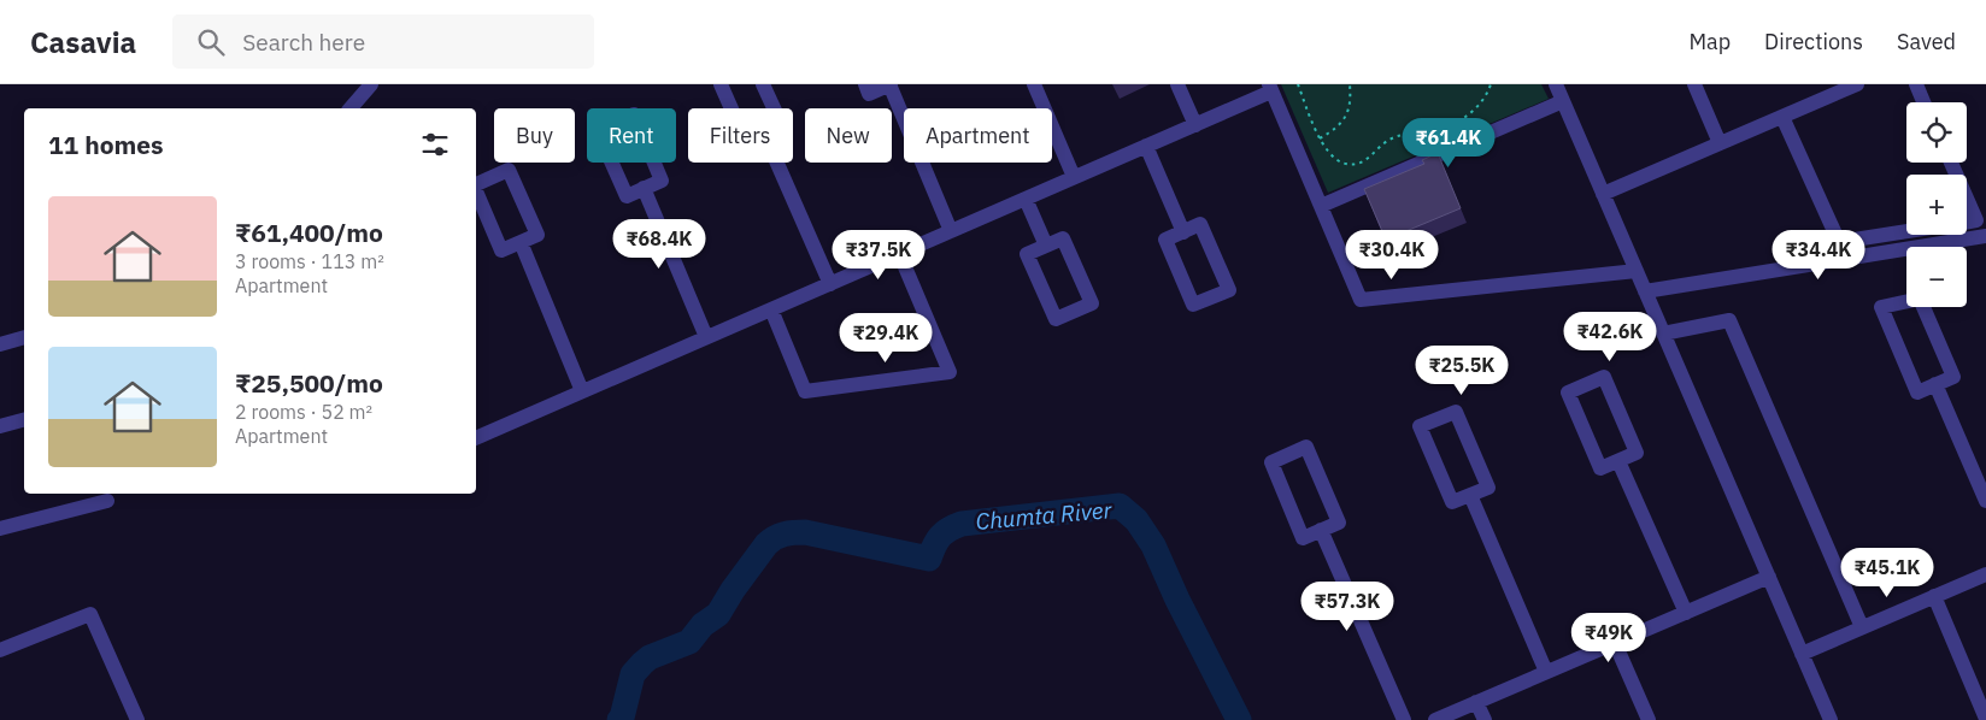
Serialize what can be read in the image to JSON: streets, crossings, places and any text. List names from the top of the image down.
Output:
{
  "water": ["Chumta River"],
  "page": {
    "header": "Casavia",
    "search": "Search here",
    "nav": ["Map", "Directions", "Saved"],
    "map_buttons": ["+", "−"],
    "chip": [
      "Buy",
      "Rent",
      "Filters",
      "New",
      "Apartment"
    ],
    "heading": "11 homes",
    "price": [
      "₹61.4K",
      "₹68.4K",
      "₹37.5K",
      "₹30.4K",
      "₹34.4K",
      "₹42.6K",
      "₹29.4K",
      "₹25.5K",
      "₹45.1K",
      "₹57.3K",
      "₹49K"
    ],
    "list": [
      {
        "name": "₹61,400/mo",
        "note": "3 rooms · 113 m² · Apartment"
      },
      {
        "name": "₹25,500/mo",
        "note": "2 rooms · 52 m² · Apartment"
      }
    ]
  }
}
